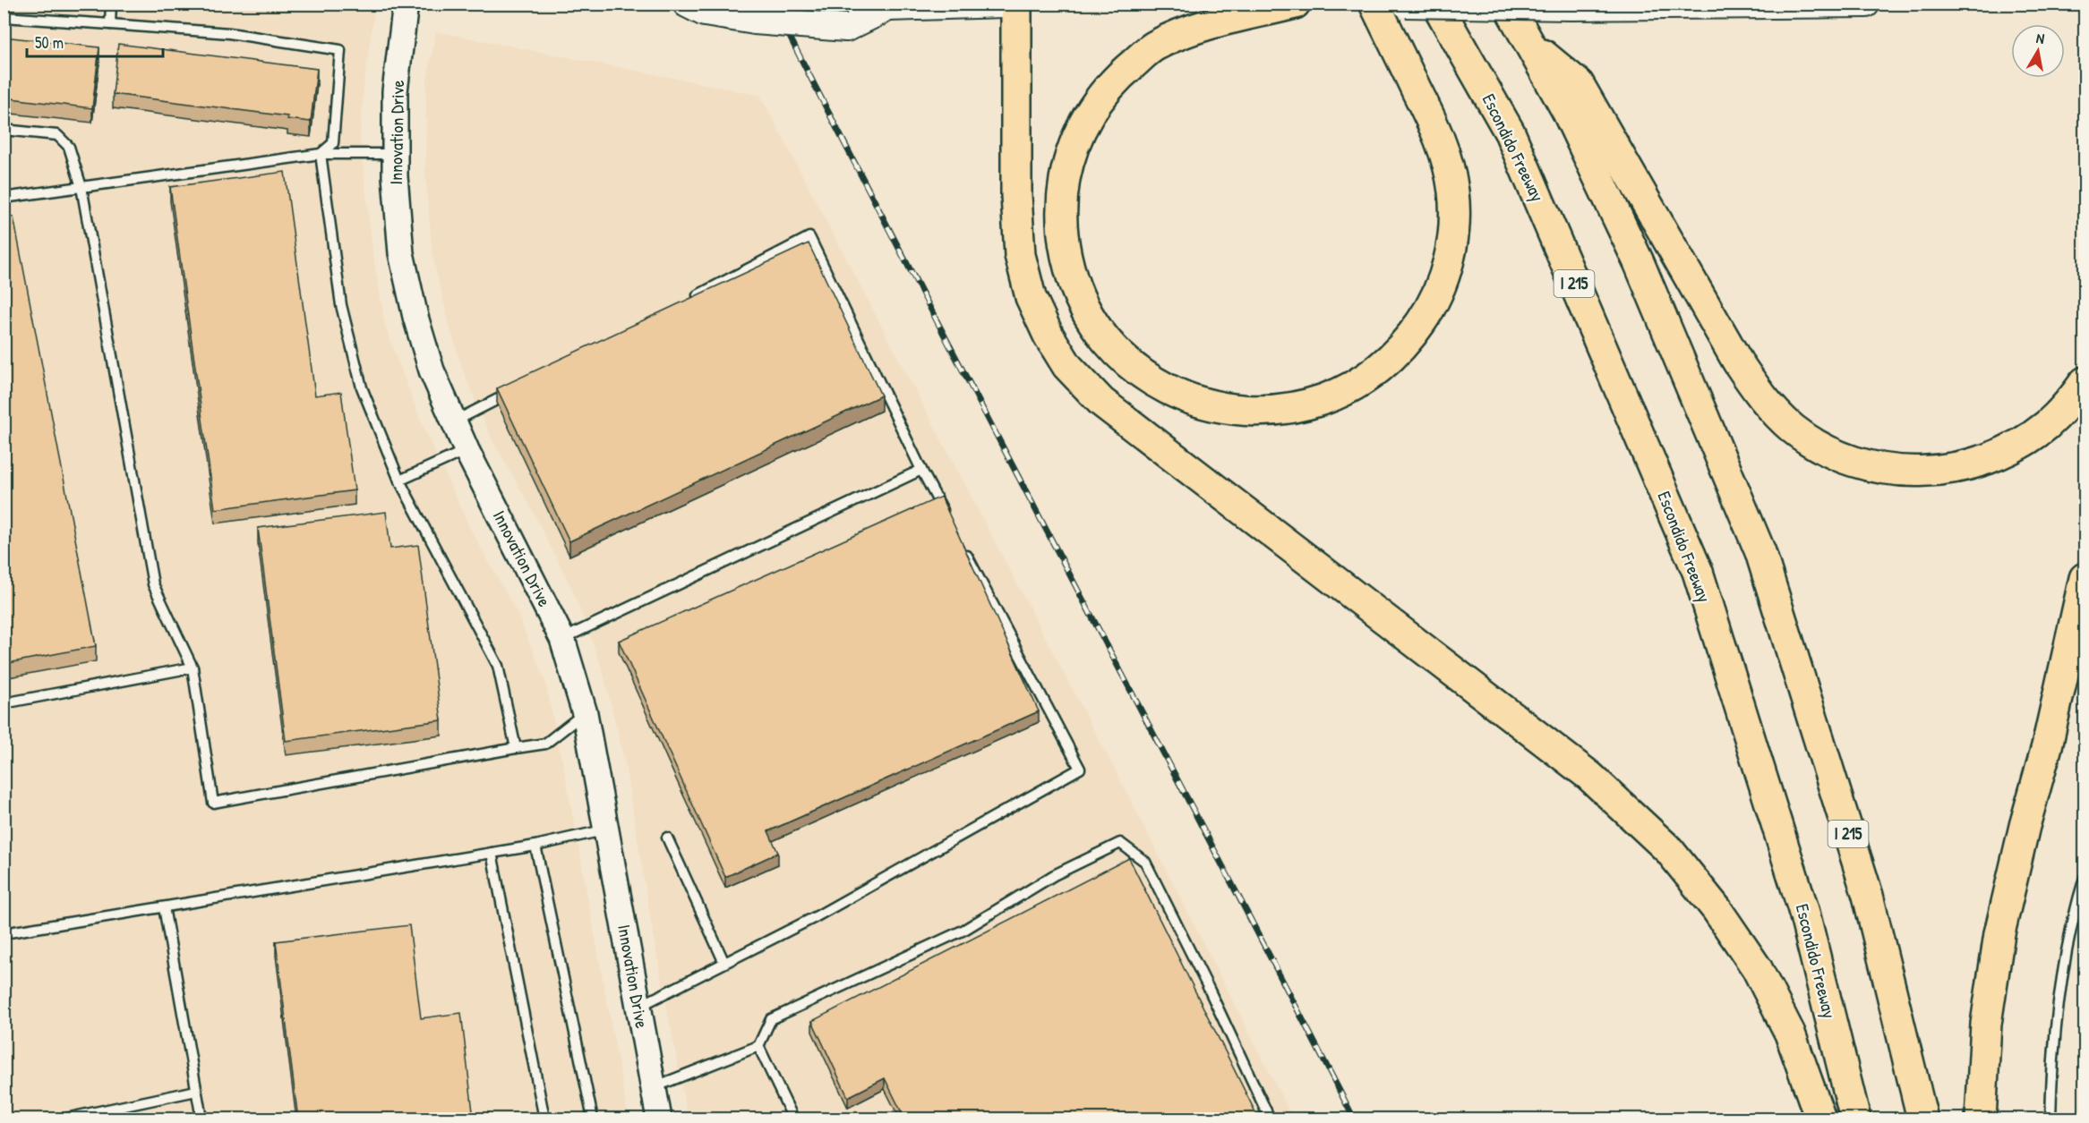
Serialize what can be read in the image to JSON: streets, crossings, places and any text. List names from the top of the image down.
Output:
{
  "streets": {
    "highway": ["Escondido Freeway", "I 215"],
    "street": ["Innovation Drive"]
  },
  "scale_bar": "50 m",
  "north": "top"
}
